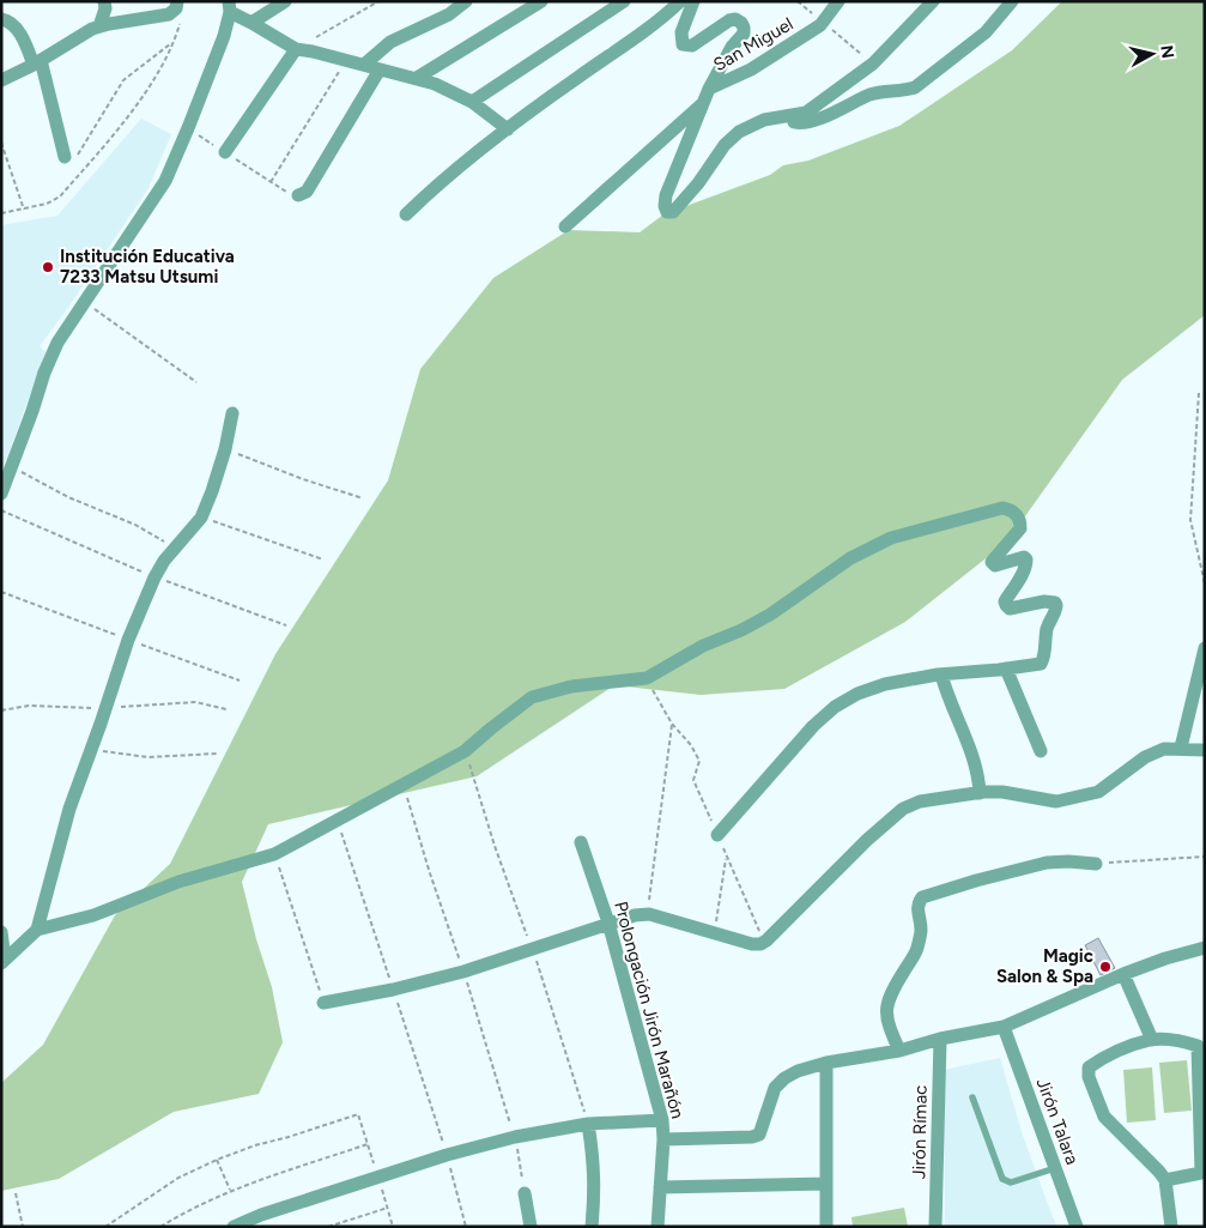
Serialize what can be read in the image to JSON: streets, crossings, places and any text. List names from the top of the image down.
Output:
{
  "streets": {
    "street": [
      "San Miguel",
      "Prolongación Jirón Marañón",
      "Jirón Talara",
      "Jirón Rímac"
    ]
  },
  "places": ["Institución Educativa 7233 Matsu Utsumi", "Magic Salon & Spa"],
  "north": "right"
}
